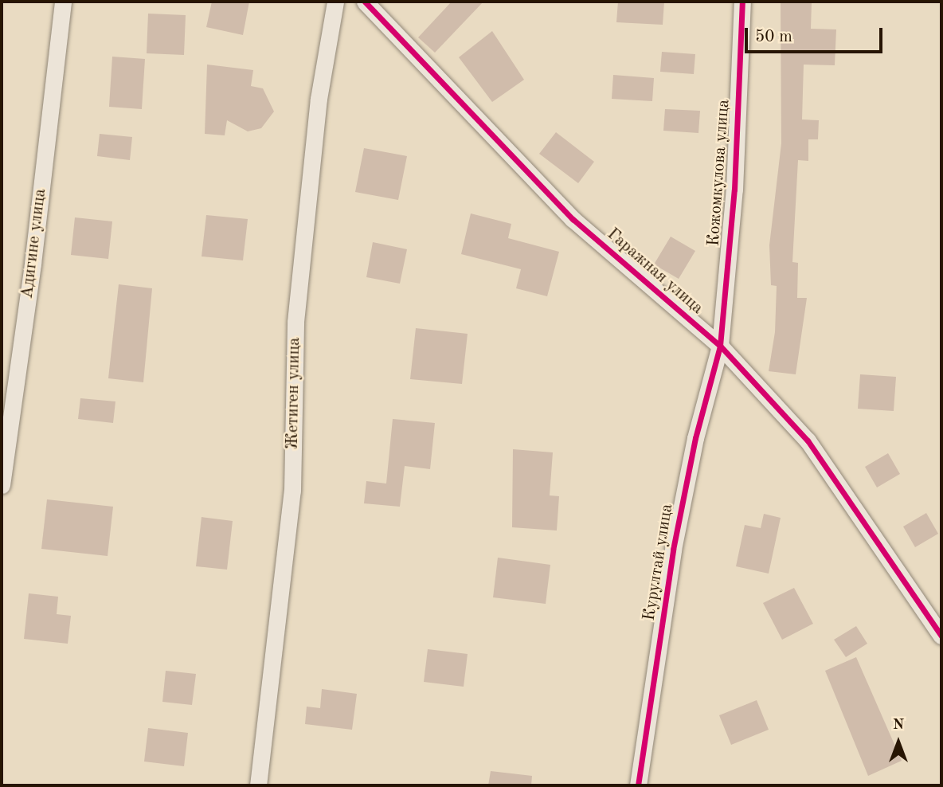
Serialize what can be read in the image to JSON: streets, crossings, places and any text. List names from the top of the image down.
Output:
{
  "streets": {
    "street": [
      "Кожомкулова улица",
      "Адигине улица",
      "Гаражная улица",
      "Жетиген улица",
      "Курултай улица"
    ]
  },
  "crossings": [
    ["Кожомкулова улица", "Гаражная улица"],
    ["Кожомкулова улица", "Курултай улица"],
    ["Гаражная улица", "Курултай улица"]
  ],
  "scale_bar": "50 m",
  "north": "top"
}
